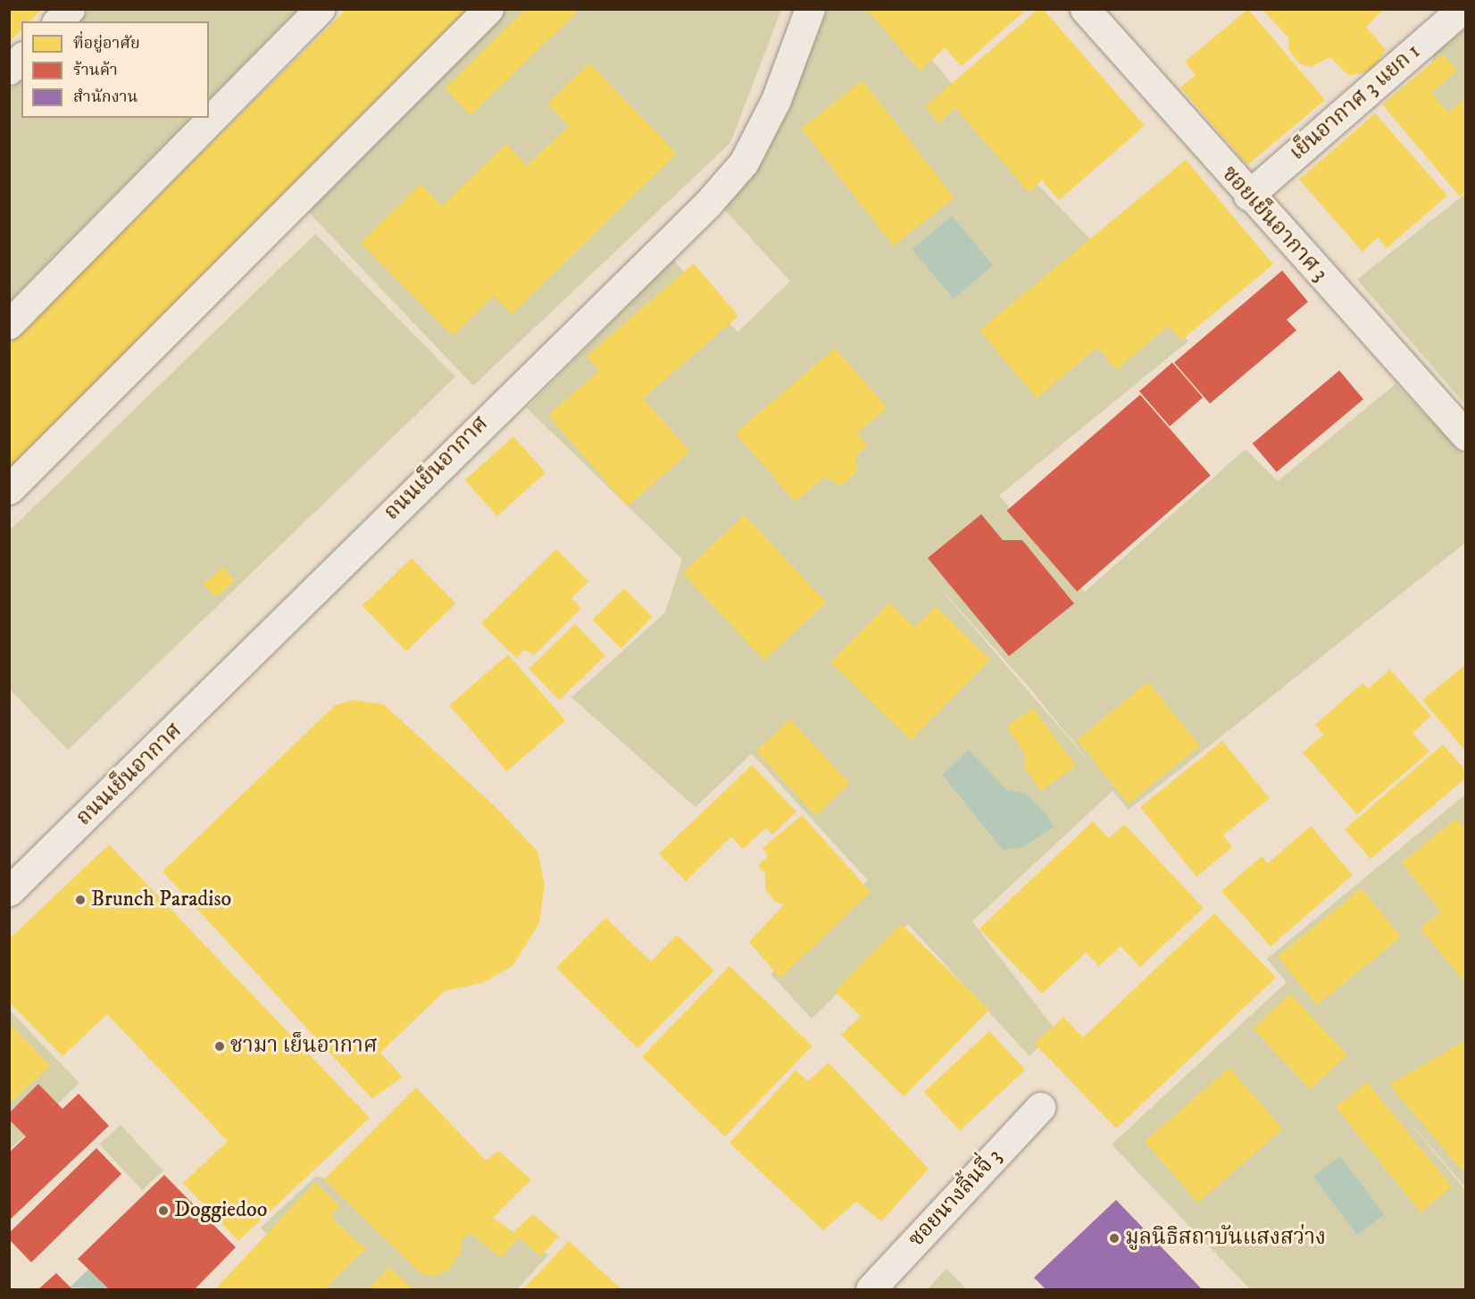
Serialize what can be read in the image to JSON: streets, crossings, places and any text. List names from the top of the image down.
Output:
{
  "streets": {
    "street": [
      "เย็นอากาศ 3 แยก 1",
      "ซอยเย็นอากาศ 3",
      "ถนนเย็นอากาศ",
      "ซอยนางลิ้นจี่ 3"
    ]
  },
  "crossings": [
    ["เย็นอากาศ 3 แยก 1", "ซอยเย็นอากาศ 3"]
  ],
  "places": [
    "Brunch Paradiso",
    "ชามา เย็นอากาศ",
    "Doggiedoo",
    "มูลนิธิสถาบันแสงสว่าง"
  ],
  "legend": ["ที่อยู่อาศัย", "ร้านค้า", "สำนักงาน"]
}
